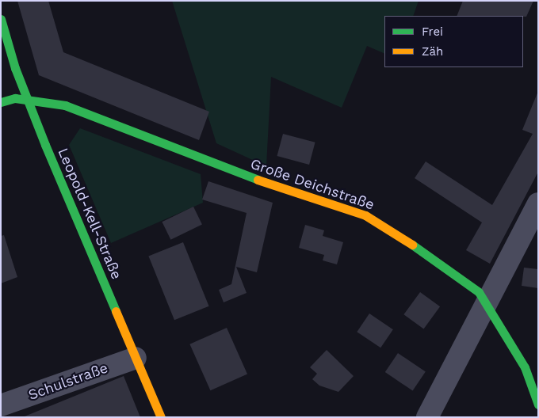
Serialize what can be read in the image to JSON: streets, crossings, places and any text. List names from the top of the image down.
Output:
{
  "streets": {
    "street": ["Große Deichstraße", "Leopold-Kell-Straße", "Schulstraße"]
  },
  "crossings": [
    ["Große Deichstraße", "Leopold-Kell-Straße"],
    ["Leopold-Kell-Straße", "Schulstraße"]
  ],
  "legend": ["Frei", "Zäh"]
}
